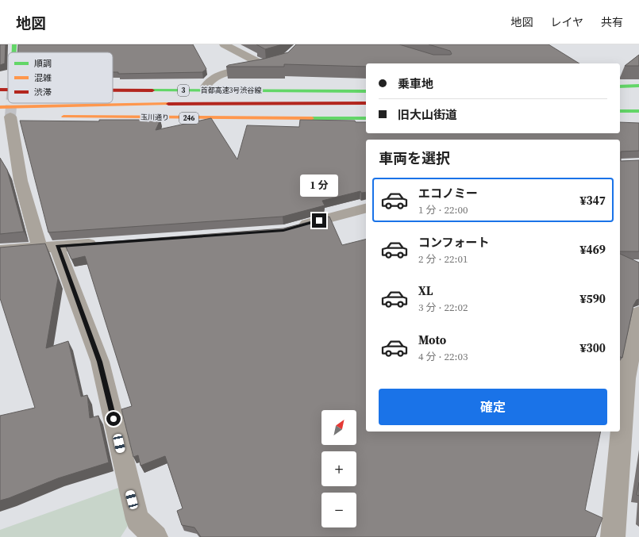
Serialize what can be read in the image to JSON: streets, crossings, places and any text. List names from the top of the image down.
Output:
{
  "streets": {
    "main road": [
      "3",
      "首都高速3号渋谷線",
      "玉川通り",
      "246"
    ]
  },
  "legend": ["順調", "混雑", "渋滞"],
  "north": "top right",
  "page": {
    "header": "地図",
    "nav": ["地図", "レイヤ", "共有"],
    "banner": ["乗車地", "旧大山街道"],
    "heading": "車両を選択",
    "bubble": "1 分",
    "list": [
      {
        "name": "エコノミー",
        "note": "1 分 · 22:00",
        "value": "¥347"
      },
      {
        "name": "コンフォート",
        "note": "2 分 · 22:01",
        "value": "¥469"
      },
      {
        "name": "XL",
        "note": "3 分 · 22:02",
        "value": "¥590"
      },
      {
        "name": "Moto",
        "note": "4 分 · 22:03",
        "value": "¥300"
      }
    ],
    "buttons": "確定",
    "map_buttons": ["+", "−"]
  }
}
